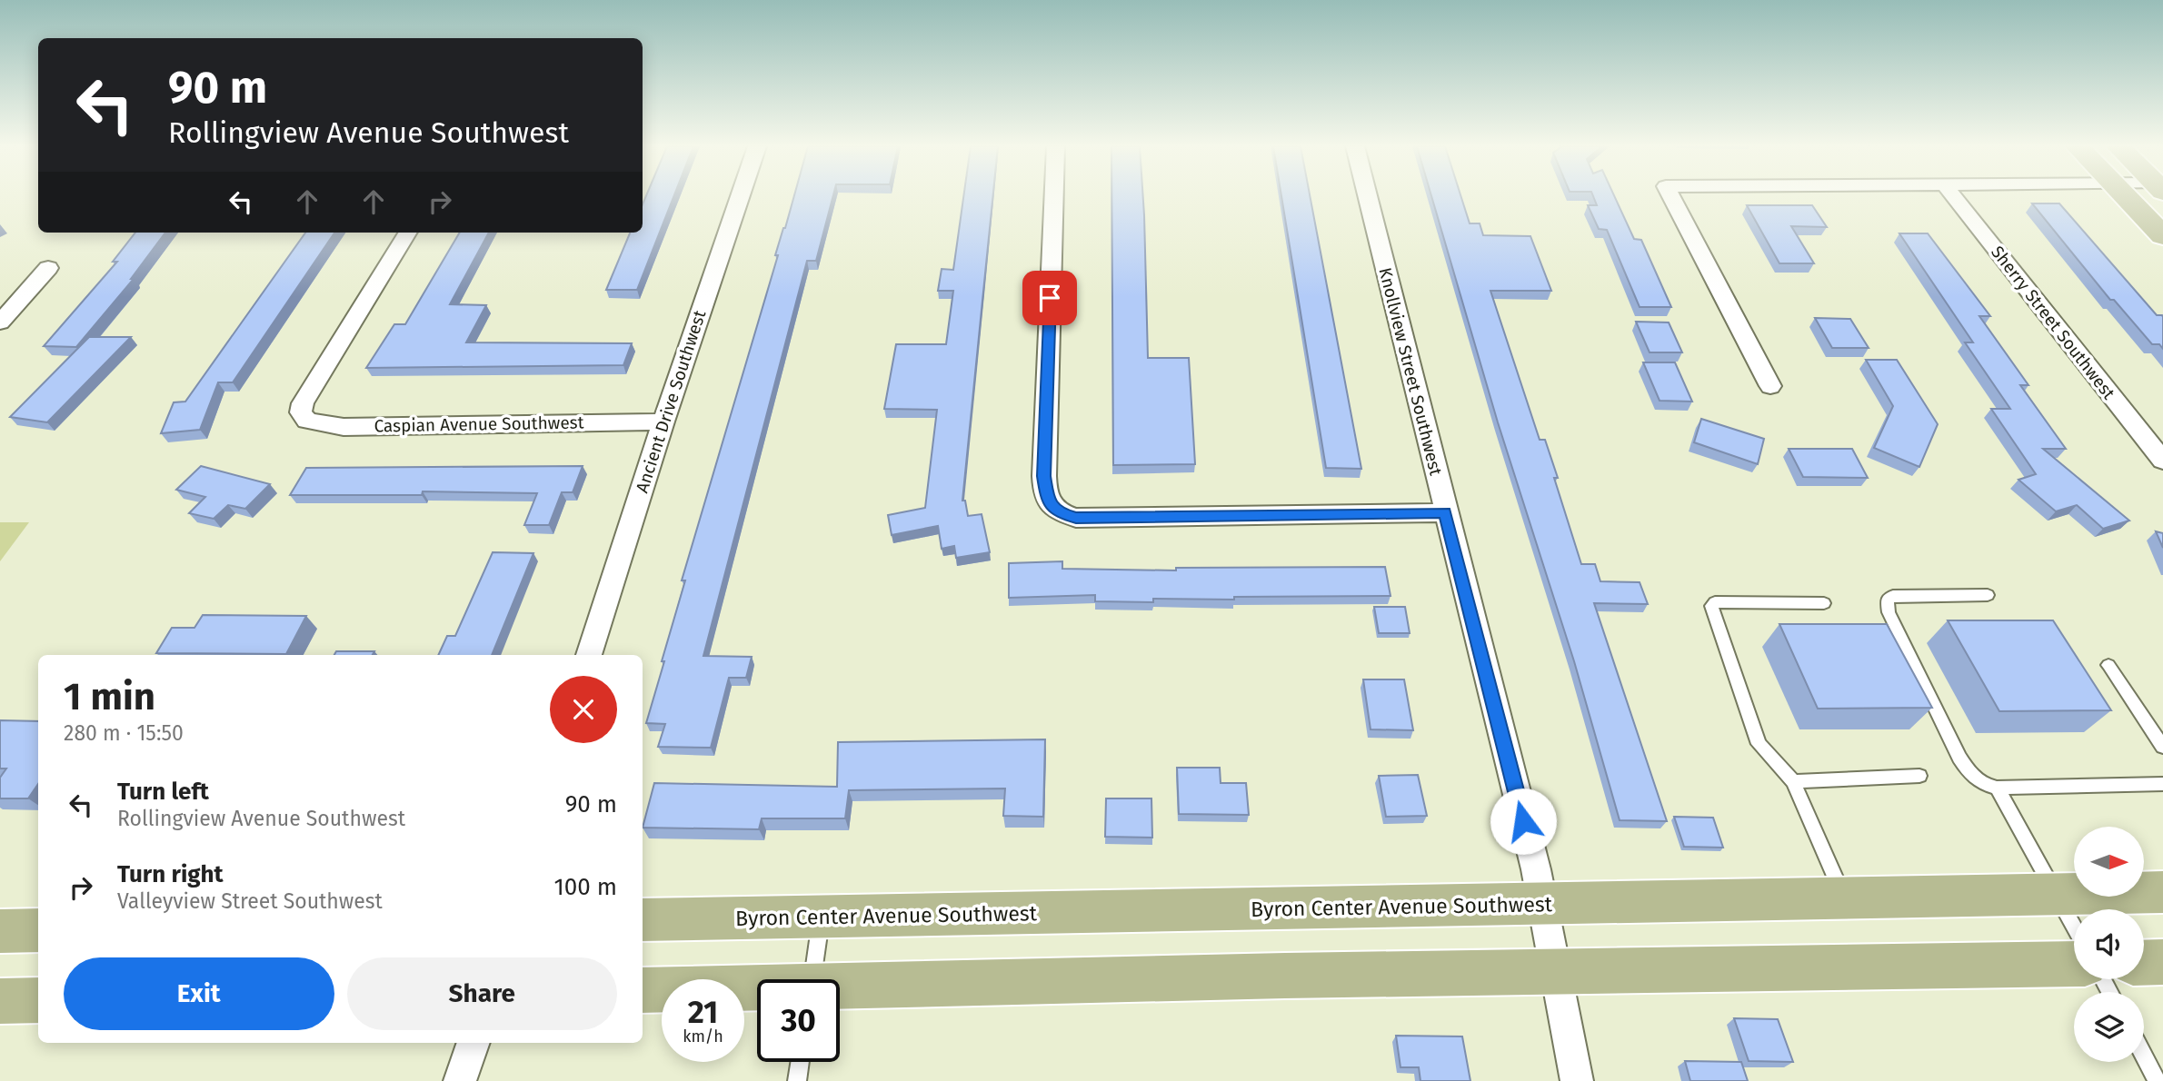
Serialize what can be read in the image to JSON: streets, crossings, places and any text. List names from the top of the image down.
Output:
{
  "streets": {
    "main road": ["Byron Center Avenue Southwest"],
    "street": [
      "Sherry Street Southwest",
      "Knollview Street Southwest",
      "Ancient Drive Southwest",
      "Caspian Avenue Southwest"
    ]
  },
  "crossings": [
    ["Knollview Street Southwest", "Byron Center Avenue Southwest"],
    ["Ancient Drive Southwest", "Caspian Avenue Southwest"]
  ],
  "north": "right",
  "page": {
    "turn": ["90 m", "Rollingview Avenue Southwest"],
    "heading": ["1 min", "280 m · 15:50"],
    "list": [
      {
        "name": "Turn left",
        "note": "Rollingview Avenue Southwest",
        "value": "90 m"
      },
      {
        "name": "Turn right",
        "note": "Valleyview Street Southwest",
        "value": "100 m"
      }
    ],
    "buttons": ["Exit", "Share"],
    "speed": "21 km/h",
    "limit": "30"
  }
}
